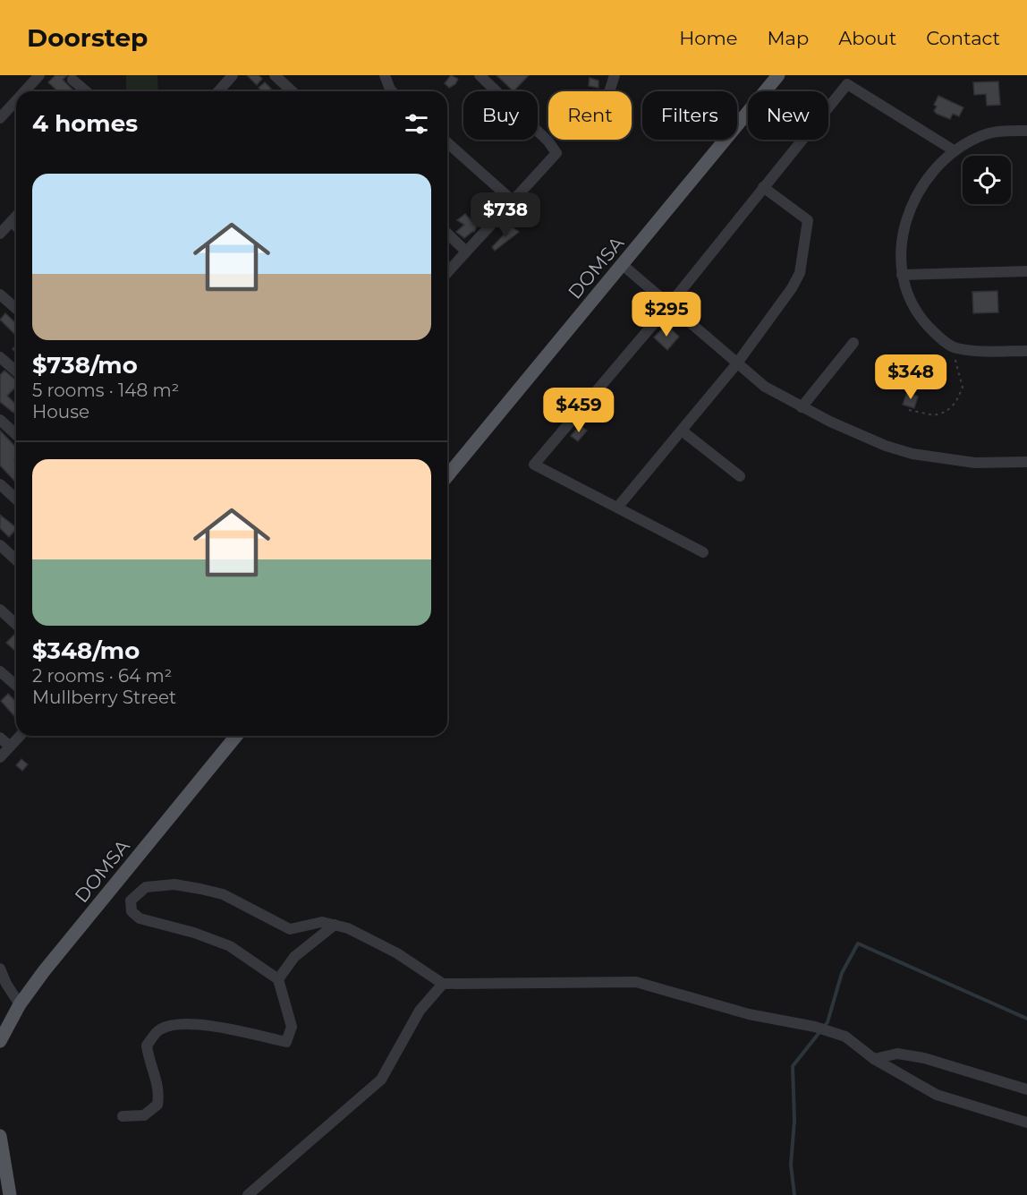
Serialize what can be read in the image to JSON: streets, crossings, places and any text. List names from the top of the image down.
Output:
{
  "streets": {
    "main road": ["DOMSA"]
  },
  "page": {
    "header": "Doorstep",
    "nav": [
      "Home",
      "Map",
      "About",
      "Contact"
    ],
    "chip": [
      "Buy",
      "Rent",
      "Filters",
      "New"
    ],
    "heading": "4 homes",
    "list": [
      {
        "name": "$738/mo",
        "note": "5 rooms · 148 m² · House"
      },
      {
        "name": "$348/mo",
        "note": "2 rooms · 64 m² · Mullberry Street"
      }
    ],
    "price": [
      "$738",
      "$295",
      "$348",
      "$459"
    ]
  }
}
